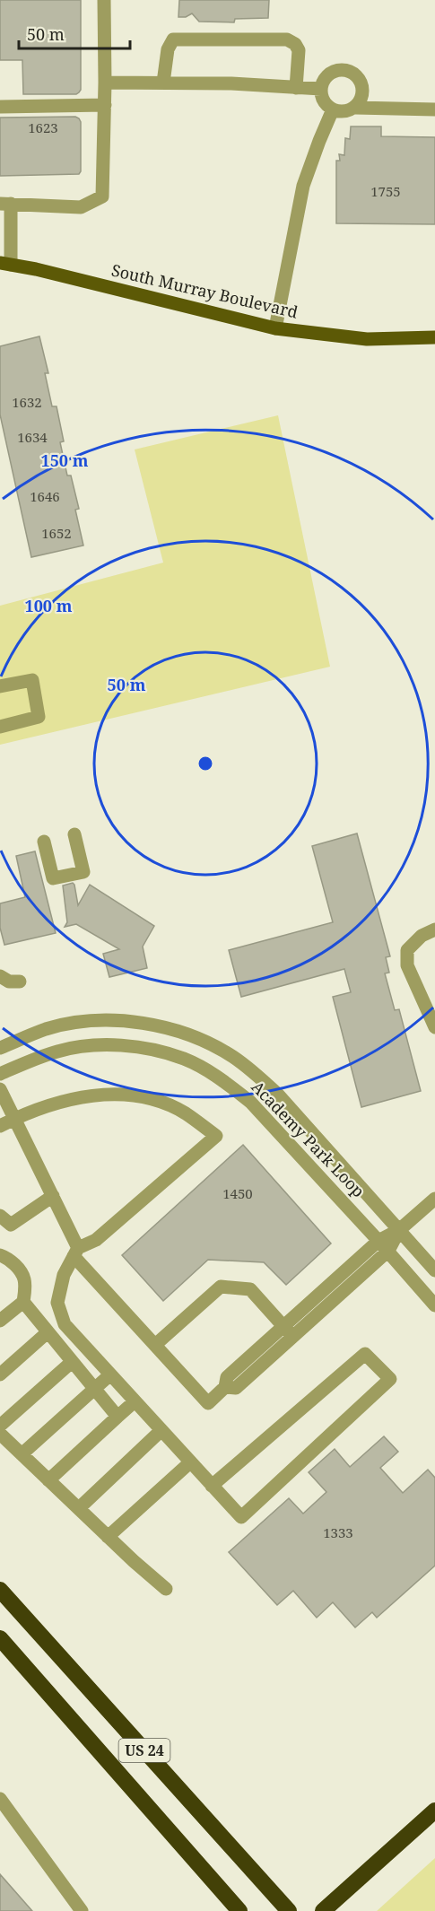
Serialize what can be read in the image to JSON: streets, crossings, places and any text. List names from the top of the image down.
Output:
{
  "streets": {
    "highway": ["US 24"],
    "main road": ["South Murray Boulevard"],
    "street": ["Academy Park Loop"]
  },
  "house_numbers": [
    "1623",
    "1755",
    "1632",
    "1634",
    "1646",
    "1652",
    "1450",
    "1333"
  ],
  "scale_bar": "50 m",
  "rings": ["150 m", "100 m", "50 m"]
}
